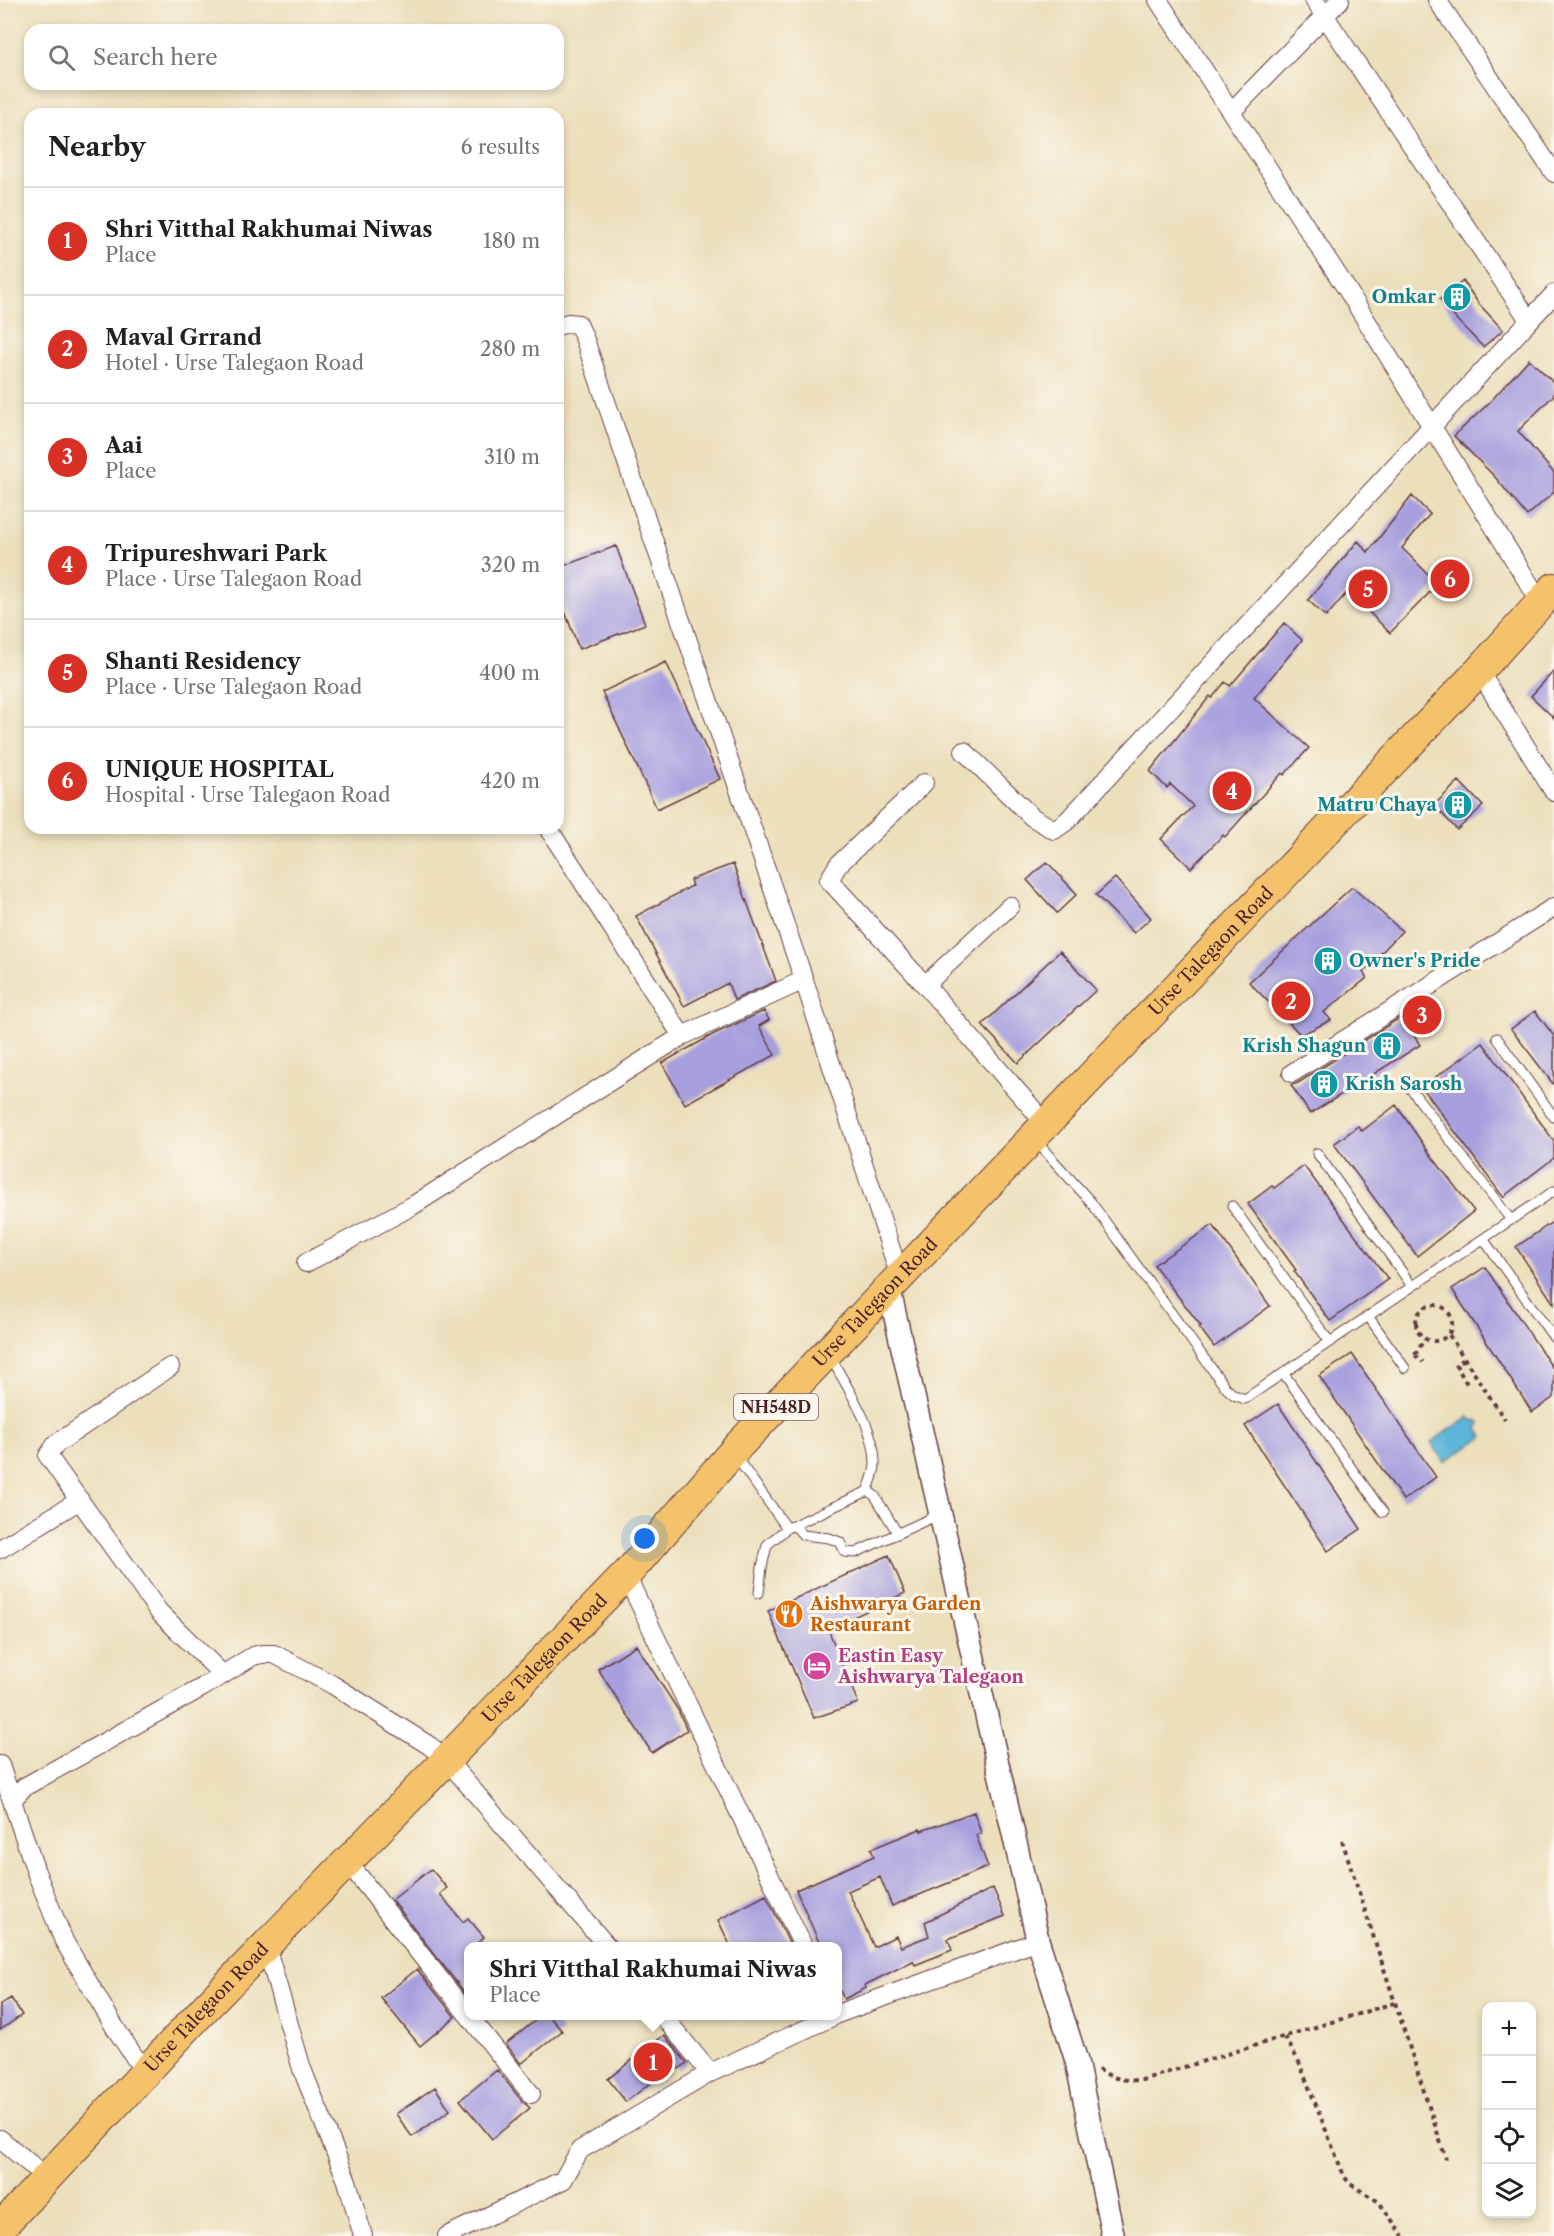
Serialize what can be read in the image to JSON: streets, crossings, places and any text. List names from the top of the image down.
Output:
{
  "streets": {
    "highway": ["Urse Talegaon Road", "NH548D"]
  },
  "places": {
    "building": [
      "Omkar",
      "Matru Chaya",
      "Owner's Pride",
      "Krish Shagun",
      "Krish Sarosh"
    ],
    "restaurant": ["Aishwarya Garden Restaurant"],
    "hotel": ["Eastin Easy Aishwarya Talegaon"]
  },
  "page": {
    "search": "Search here",
    "heading": ["Nearby", "6 results"],
    "list": [
      {
        "mark": "1",
        "name": "Shri Vitthal Rakhumai Niwas",
        "note": "Place",
        "value": "180 m"
      },
      {
        "mark": "2",
        "name": "Maval Grrand",
        "note": "Hotel · Urse Talegaon Road",
        "value": "280 m"
      },
      {
        "mark": "3",
        "name": "Aai",
        "note": "Place",
        "value": "310 m"
      },
      {
        "mark": "4",
        "name": "Tripureshwari Park",
        "note": "Place · Urse Talegaon Road",
        "value": "320 m"
      },
      {
        "mark": "5",
        "name": "Shanti Residency",
        "note": "Place · Urse Talegaon Road",
        "value": "400 m"
      },
      {
        "mark": "6",
        "name": "UNIQUE HOSPITAL",
        "note": "Hospital · Urse Talegaon Road",
        "value": "420 m"
      }
    ],
    "pins": [
      "6",
      "5",
      "4",
      "2",
      "3",
      "1"
    ],
    "popup": ["Shri Vitthal Rakhumai Niwas", "Place"],
    "map_buttons": ["+", "−"]
  }
}
